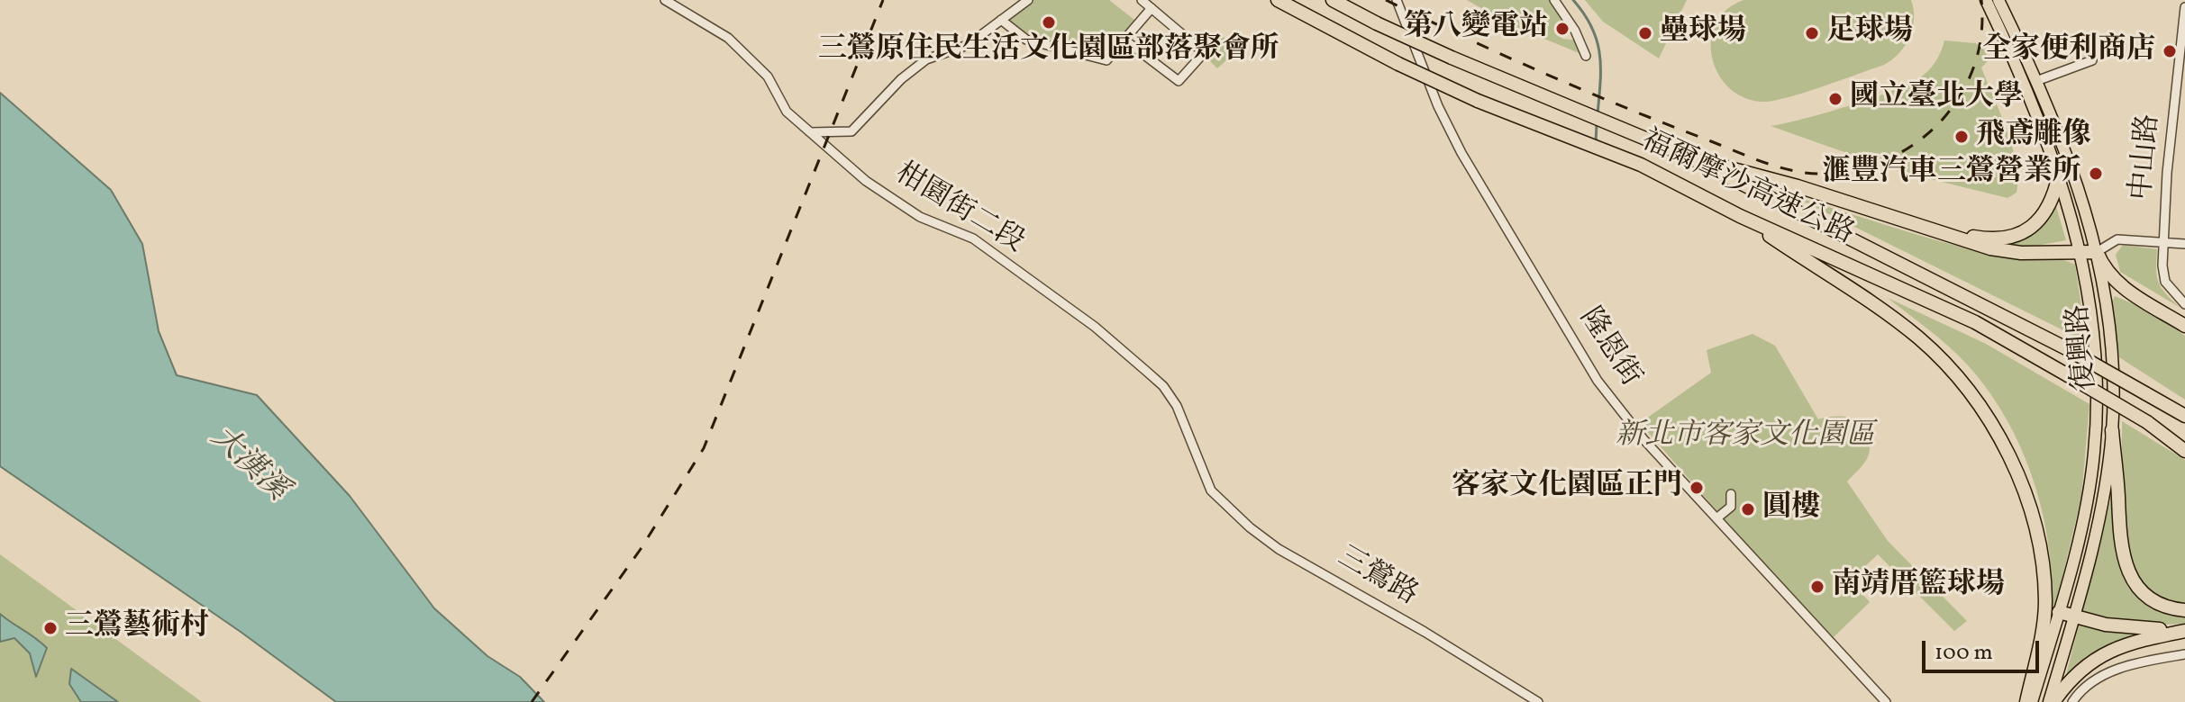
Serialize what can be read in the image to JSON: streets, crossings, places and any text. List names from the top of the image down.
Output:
{
  "streets": {
    "highway": ["福爾摩沙高速公路"],
    "main road": ["復興路"],
    "street": [
      "中山路",
      "柑園街二段",
      "隆恩街",
      "三鶯路"
    ]
  },
  "crossings": [
    ["柑園街二段", "三鶯路"]
  ],
  "water": ["大漢溪"],
  "parks": ["新北市客家文化園區"],
  "places": [
    "三鶯原住民生活文化園區部落聚會所",
    "第八變電站",
    "壘球場",
    "足球場",
    "全家便利商店",
    "國立臺北大學",
    "飛鳶雕像",
    "滙豐汽車三鶯營業所",
    "客家文化園區正門",
    "圓樓",
    "南靖厝籃球場",
    "三鶯藝術村"
  ],
  "scale_bar": "100 m"
}
